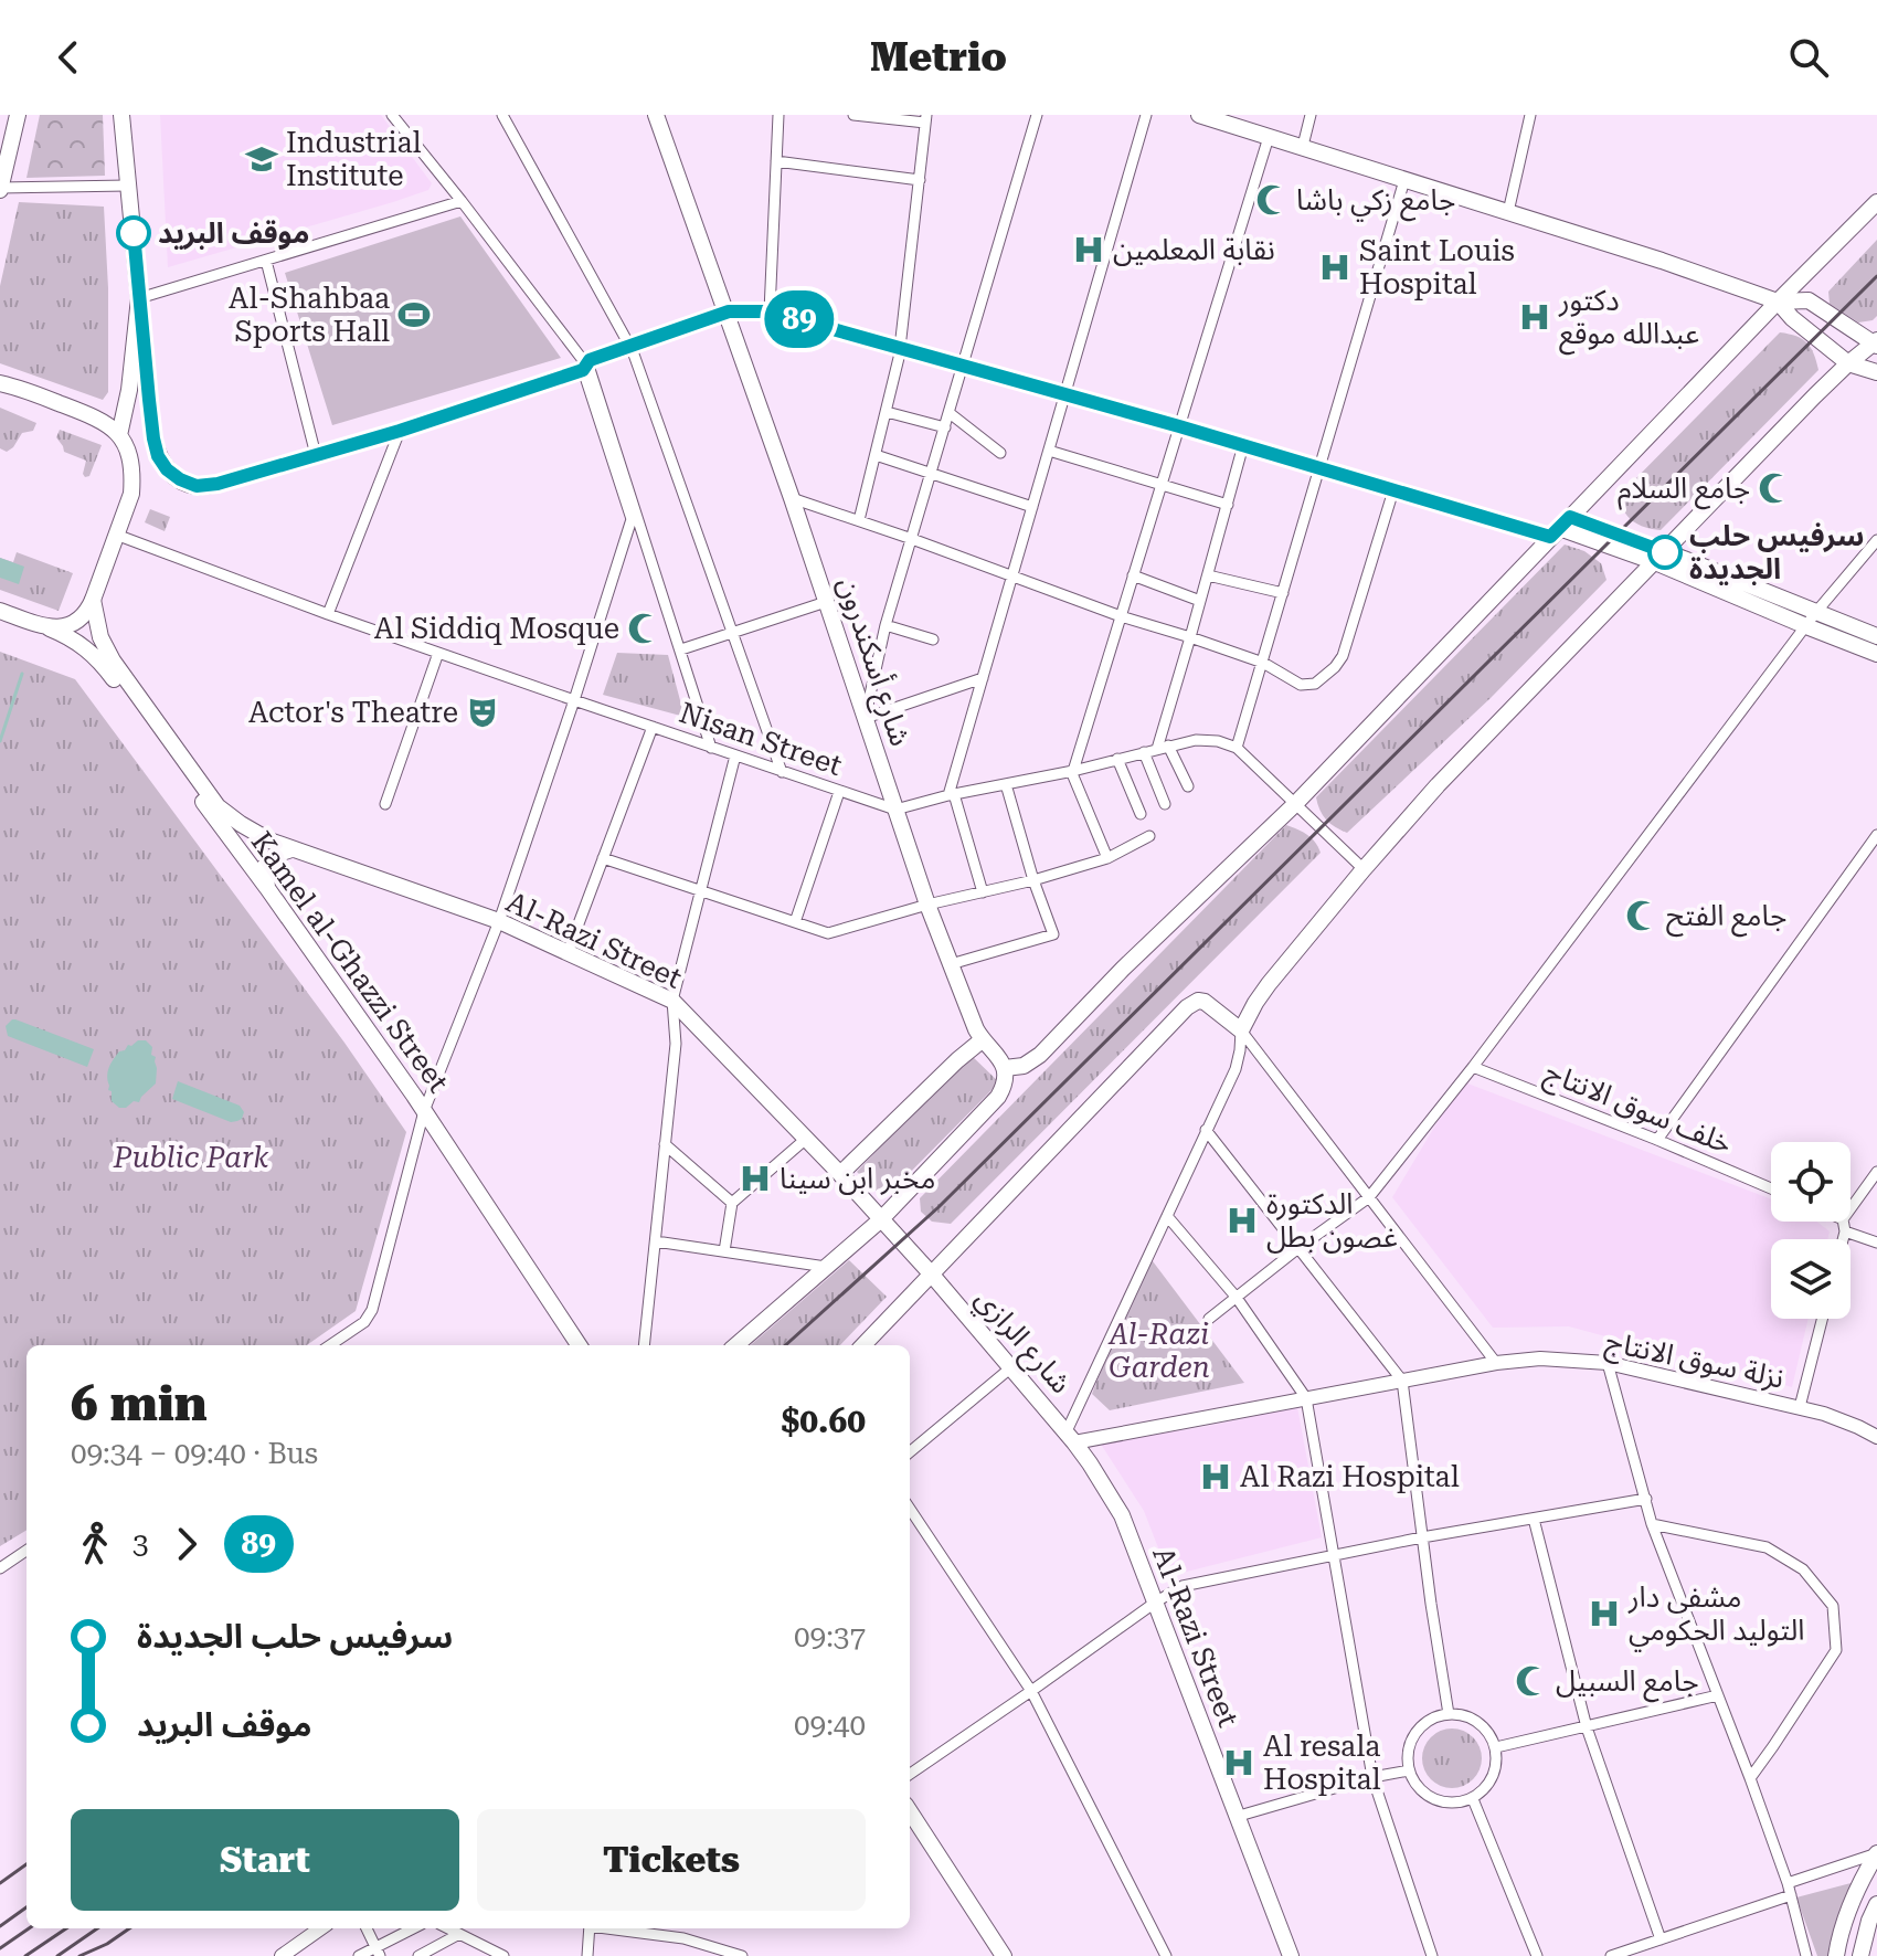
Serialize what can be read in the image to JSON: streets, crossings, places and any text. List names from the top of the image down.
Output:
{
  "streets": {
    "main road": [
      "شارع أسكندرون",
      "Al-Razi Street",
      "Kamel al-Ghazzi Street",
      "شارع الرازي"
    ],
    "street": ["Nisan Street", "خلف سوق الانتاج", "نزلة سوق الانتاج"]
  },
  "crossings": [
    ["شارع أسكندرون", "Nisan Street"],
    ["Al-Razi Street", "Kamel al-Ghazzi Street"],
    ["Al-Razi Street", "شارع الرازي"],
    ["Al-Razi Street", "نزلة سوق الانتاج"],
    ["شارع الرازي", "نزلة سوق الانتاج"]
  ],
  "parks": ["Public Park", "Al-Razi Garden"],
  "places": {
    "school or university": ["Industrial Institute"],
    "mosque": [
      "جامع زكي باشا",
      "جامع السلام",
      "Al Siddiq Mosque",
      "جامع الفتح",
      "جامع السبيل"
    ],
    "other": ["موقف البريد", "سرفيس حلب الجديدة"],
    "hospital": [
      "نقابة المعلمين",
      "Saint Louis Hospital",
      "دكتور عبدالله موقع",
      "مخبر ابن سينا",
      "الدكتورة غصون بطل",
      "Al Razi Hospital",
      "مشفى دار التوليد الحكومي",
      "Al resala Hospital"
    ],
    "sports": ["Al-Shahbaa Sports Hall"],
    "theatre": ["Actor's Theatre"]
  },
  "lines": ["bus line 89"],
  "page": {
    "header": "Metrio",
    "on_map": "89",
    "heading": ["6 min", "09:34 – 09:40 · Bus", "$0.60"],
    "legs": ["3", "89"],
    "list": [
      {
        "name": "سرفيس حلب الجديدة",
        "value": "09:37"
      },
      {
        "name": "موقف البريد",
        "value": "09:40"
      }
    ],
    "buttons": ["Start", "Tickets"]
  }
}
